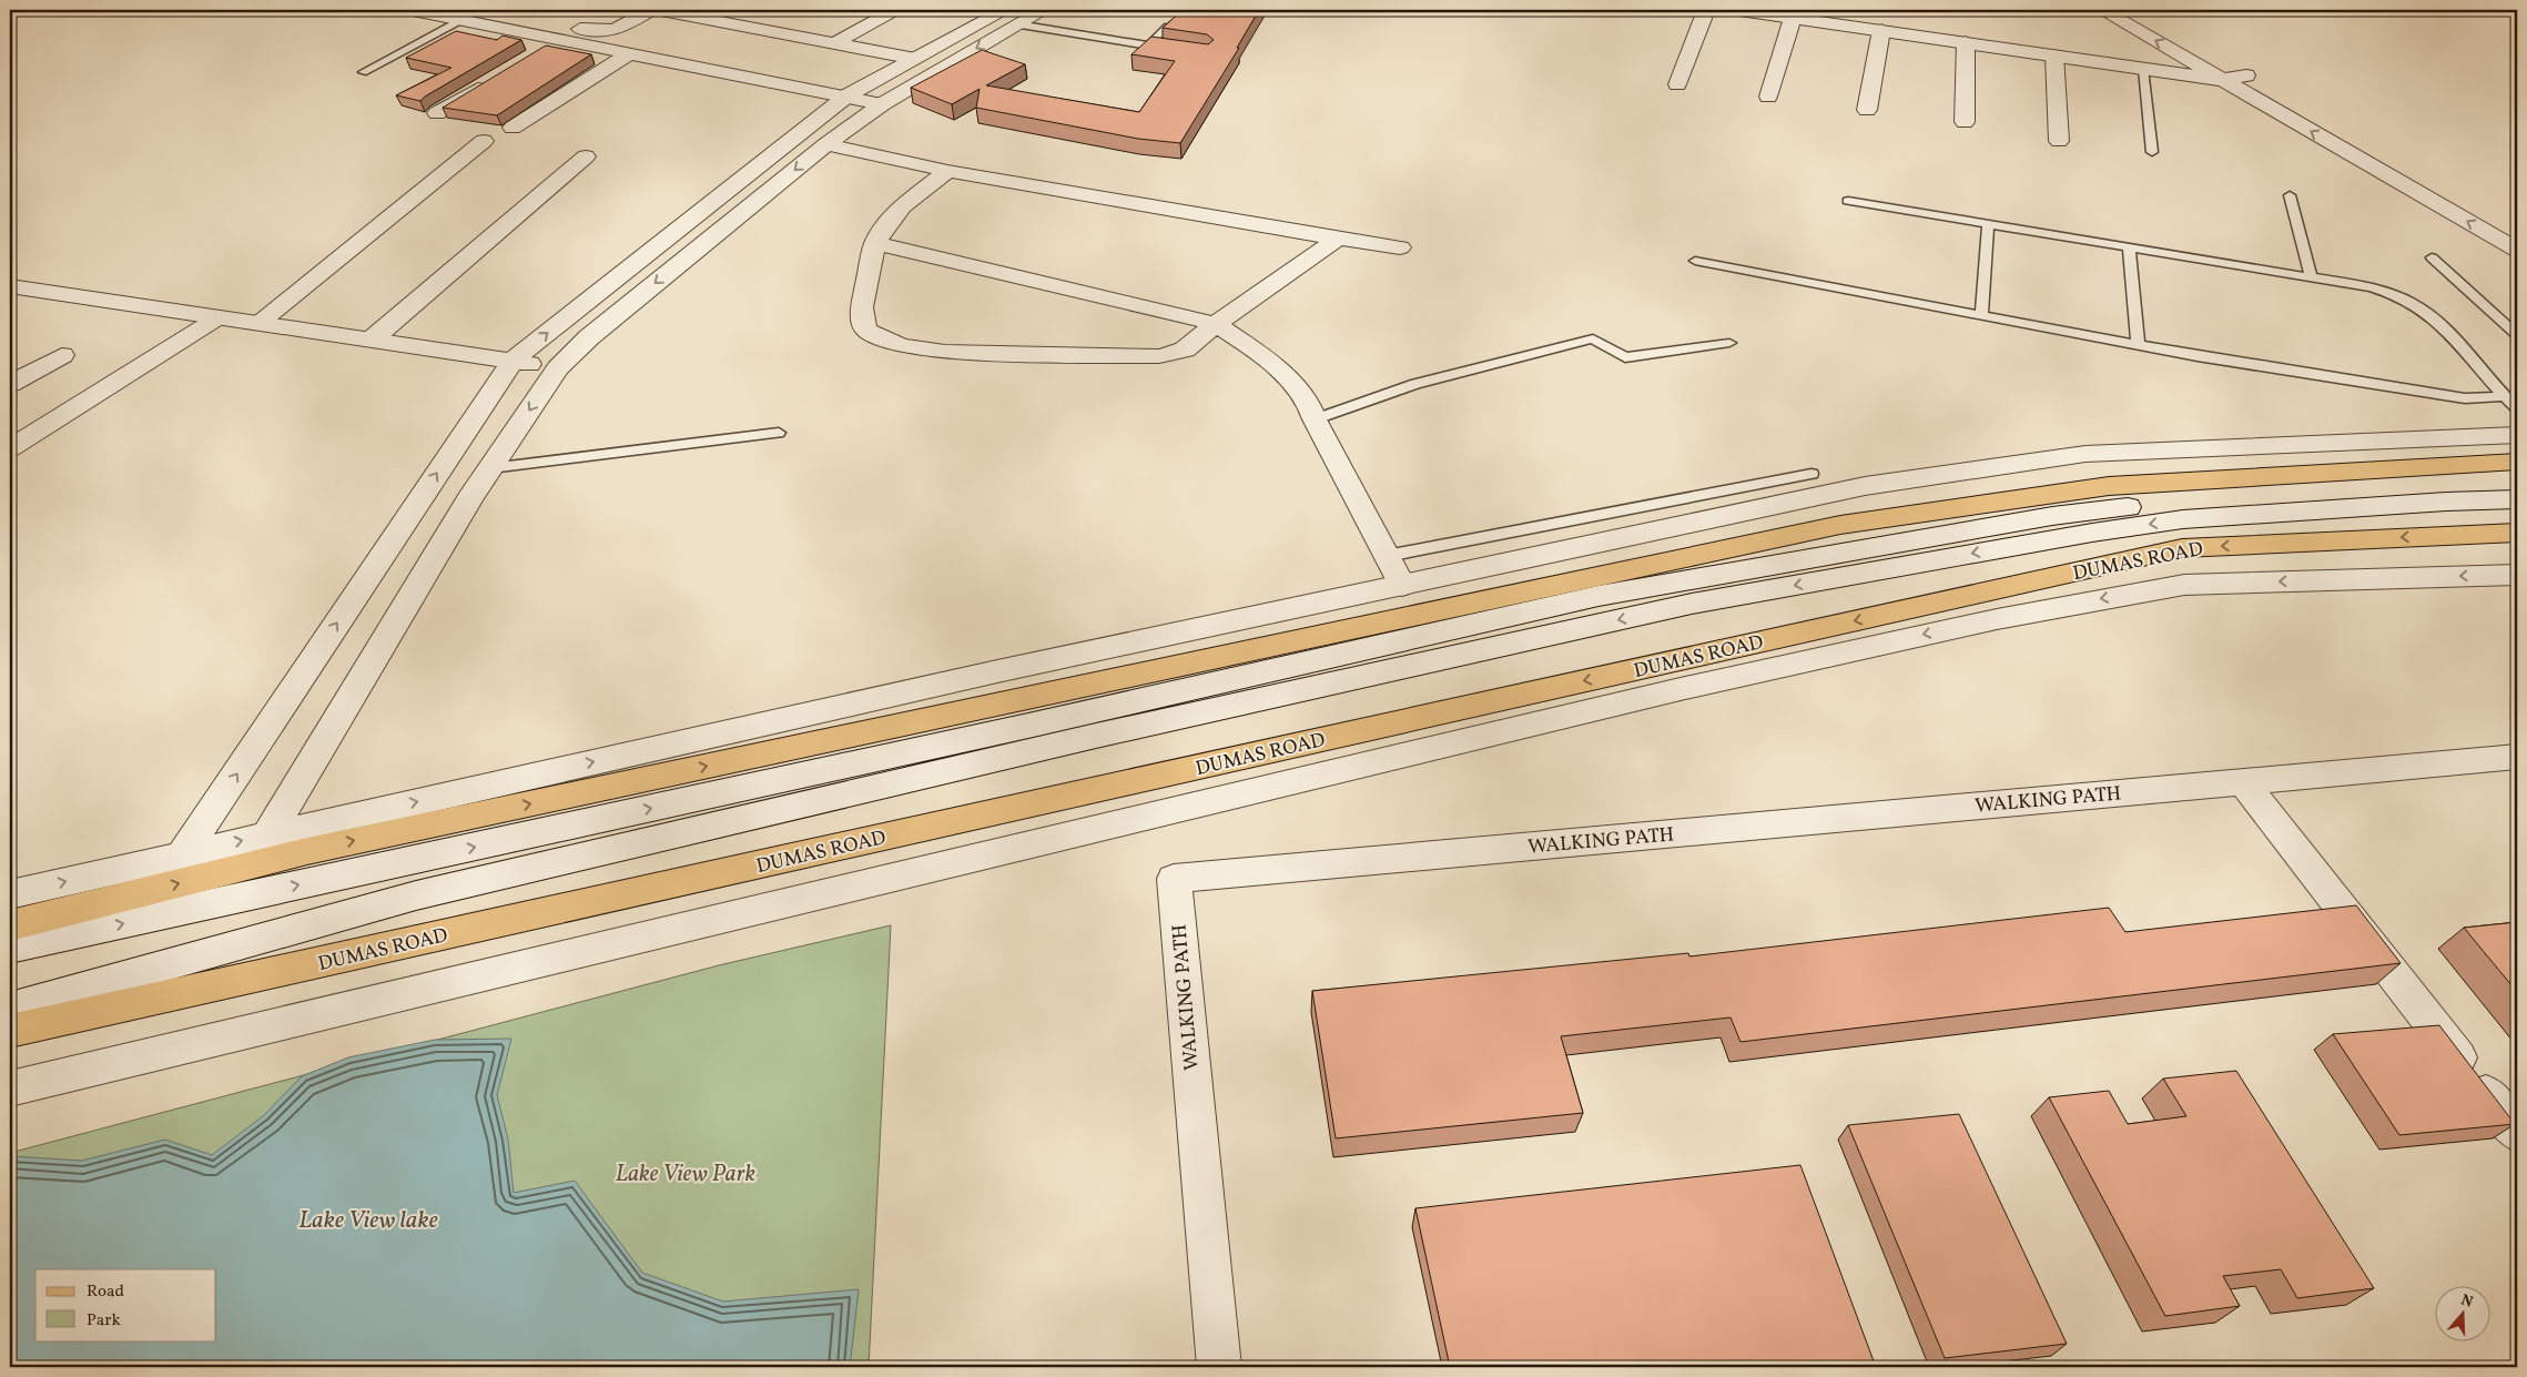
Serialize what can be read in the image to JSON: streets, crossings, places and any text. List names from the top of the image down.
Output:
{
  "streets": {
    "main road": ["DUMAS ROAD"],
    "street": ["WALKING PATH"]
  },
  "water": ["Lake View lake"],
  "parks": ["Lake View Park"],
  "legend": ["Road", "Park"],
  "north": "top"
}
